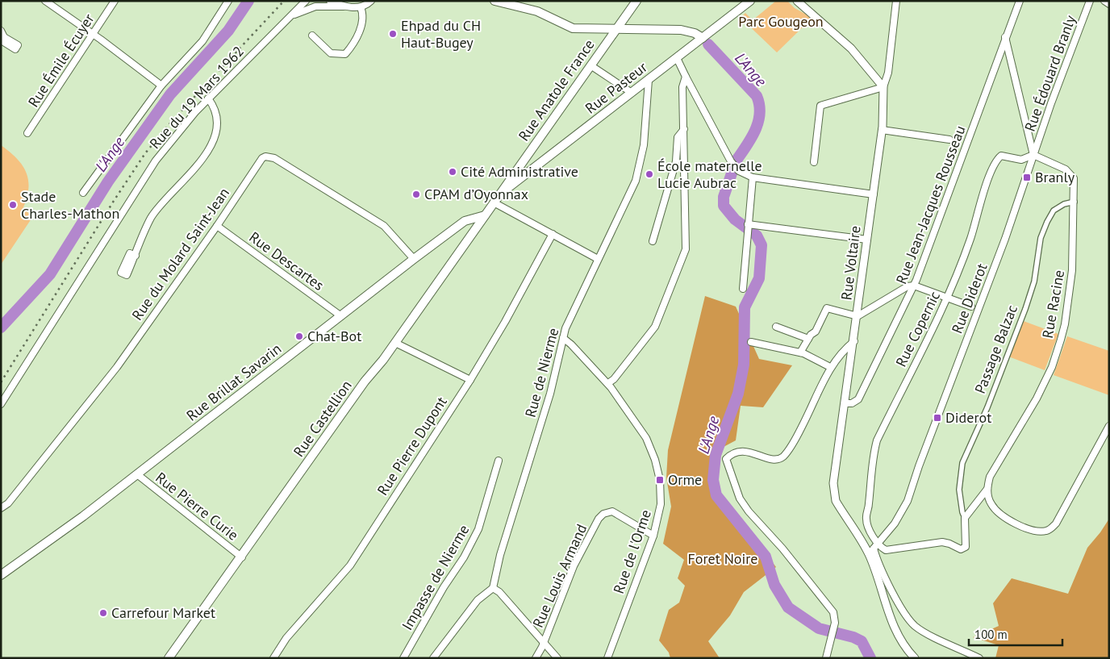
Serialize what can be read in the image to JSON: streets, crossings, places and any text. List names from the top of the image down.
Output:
{
  "streets": {
    "main road": [
      "Rue Pasteur",
      "Rue Anatole France",
      "Rue Brillat Savarin",
      "Rue Castellion"
    ],
    "street": [
      "Rue Émile Écuyer",
      "Rue Édouard Branly",
      "Rue du 19 Mars 1962",
      "Rue Jean-Jacques Rousseau",
      "Rue du Molard Saint-Jean",
      "Rue Descartes",
      "Rue Voltaire",
      "Rue Diderot",
      "Rue Racine",
      "Rue Copernic",
      "Passage Balzac",
      "Rue de Nierme",
      "Rue Pierre Dupont",
      "Rue Pierre Curie",
      "Rue de l'Orme",
      "Rue Louis Armand",
      "Impasse de Nierme"
    ]
  },
  "crossings": [
    ["Rue Édouard Branly", "Rue Diderot"],
    ["Rue Édouard Branly", "Rue Racine"],
    ["Rue Édouard Branly", "Rue Copernic"],
    ["Rue Pasteur", "Rue Anatole France"],
    ["Rue Pasteur", "Rue de Nierme"],
    ["Rue Pasteur", "Rue Castellion"],
    ["Rue Anatole France", "Rue Castellion"],
    ["Rue Jean-Jacques Rousseau", "Rue Voltaire"],
    ["Rue du Molard Saint-Jean", "Rue Descartes"],
    ["Rue du Molard Saint-Jean", "Rue Brillat Savarin"],
    ["Rue Descartes", "Rue Brillat Savarin"],
    ["Rue Voltaire", "Rue Diderot"],
    ["Rue Voltaire", "Rue Copernic"],
    ["Rue Voltaire", "Passage Balzac"],
    ["Rue Diderot", "Rue Racine"],
    ["Rue Diderot", "Rue Copernic"],
    ["Rue Diderot", "Passage Balzac"],
    ["Rue Racine", "Rue Copernic"],
    ["Rue Racine", "Passage Balzac"],
    ["Rue Copernic", "Passage Balzac"],
    ["Rue de Nierme", "Rue de l'Orme"],
    ["Rue Brillat Savarin", "Rue Castellion"],
    ["Rue Brillat Savarin", "Rue Pierre Curie"],
    ["Rue Castellion", "Rue Pierre Curie"],
    ["Rue de l'Orme", "Rue Louis Armand"]
  ],
  "water": ["L'Ange"],
  "parks": ["Parc Gougeon", "Foret Noire"],
  "places": {
    "other": [
      "Ehpad du CH Haut-Bugey",
      "Cité Administrative",
      "École maternelle Lucie Aubrac",
      "CPAM d’Oyonnax",
      "Stade Charles-Mathon",
      "Chat-Bot",
      "Carrefour Market"
    ],
    "transit": ["Branly", "Diderot", "Orme"]
  },
  "scale_bar": "100 m"
}
